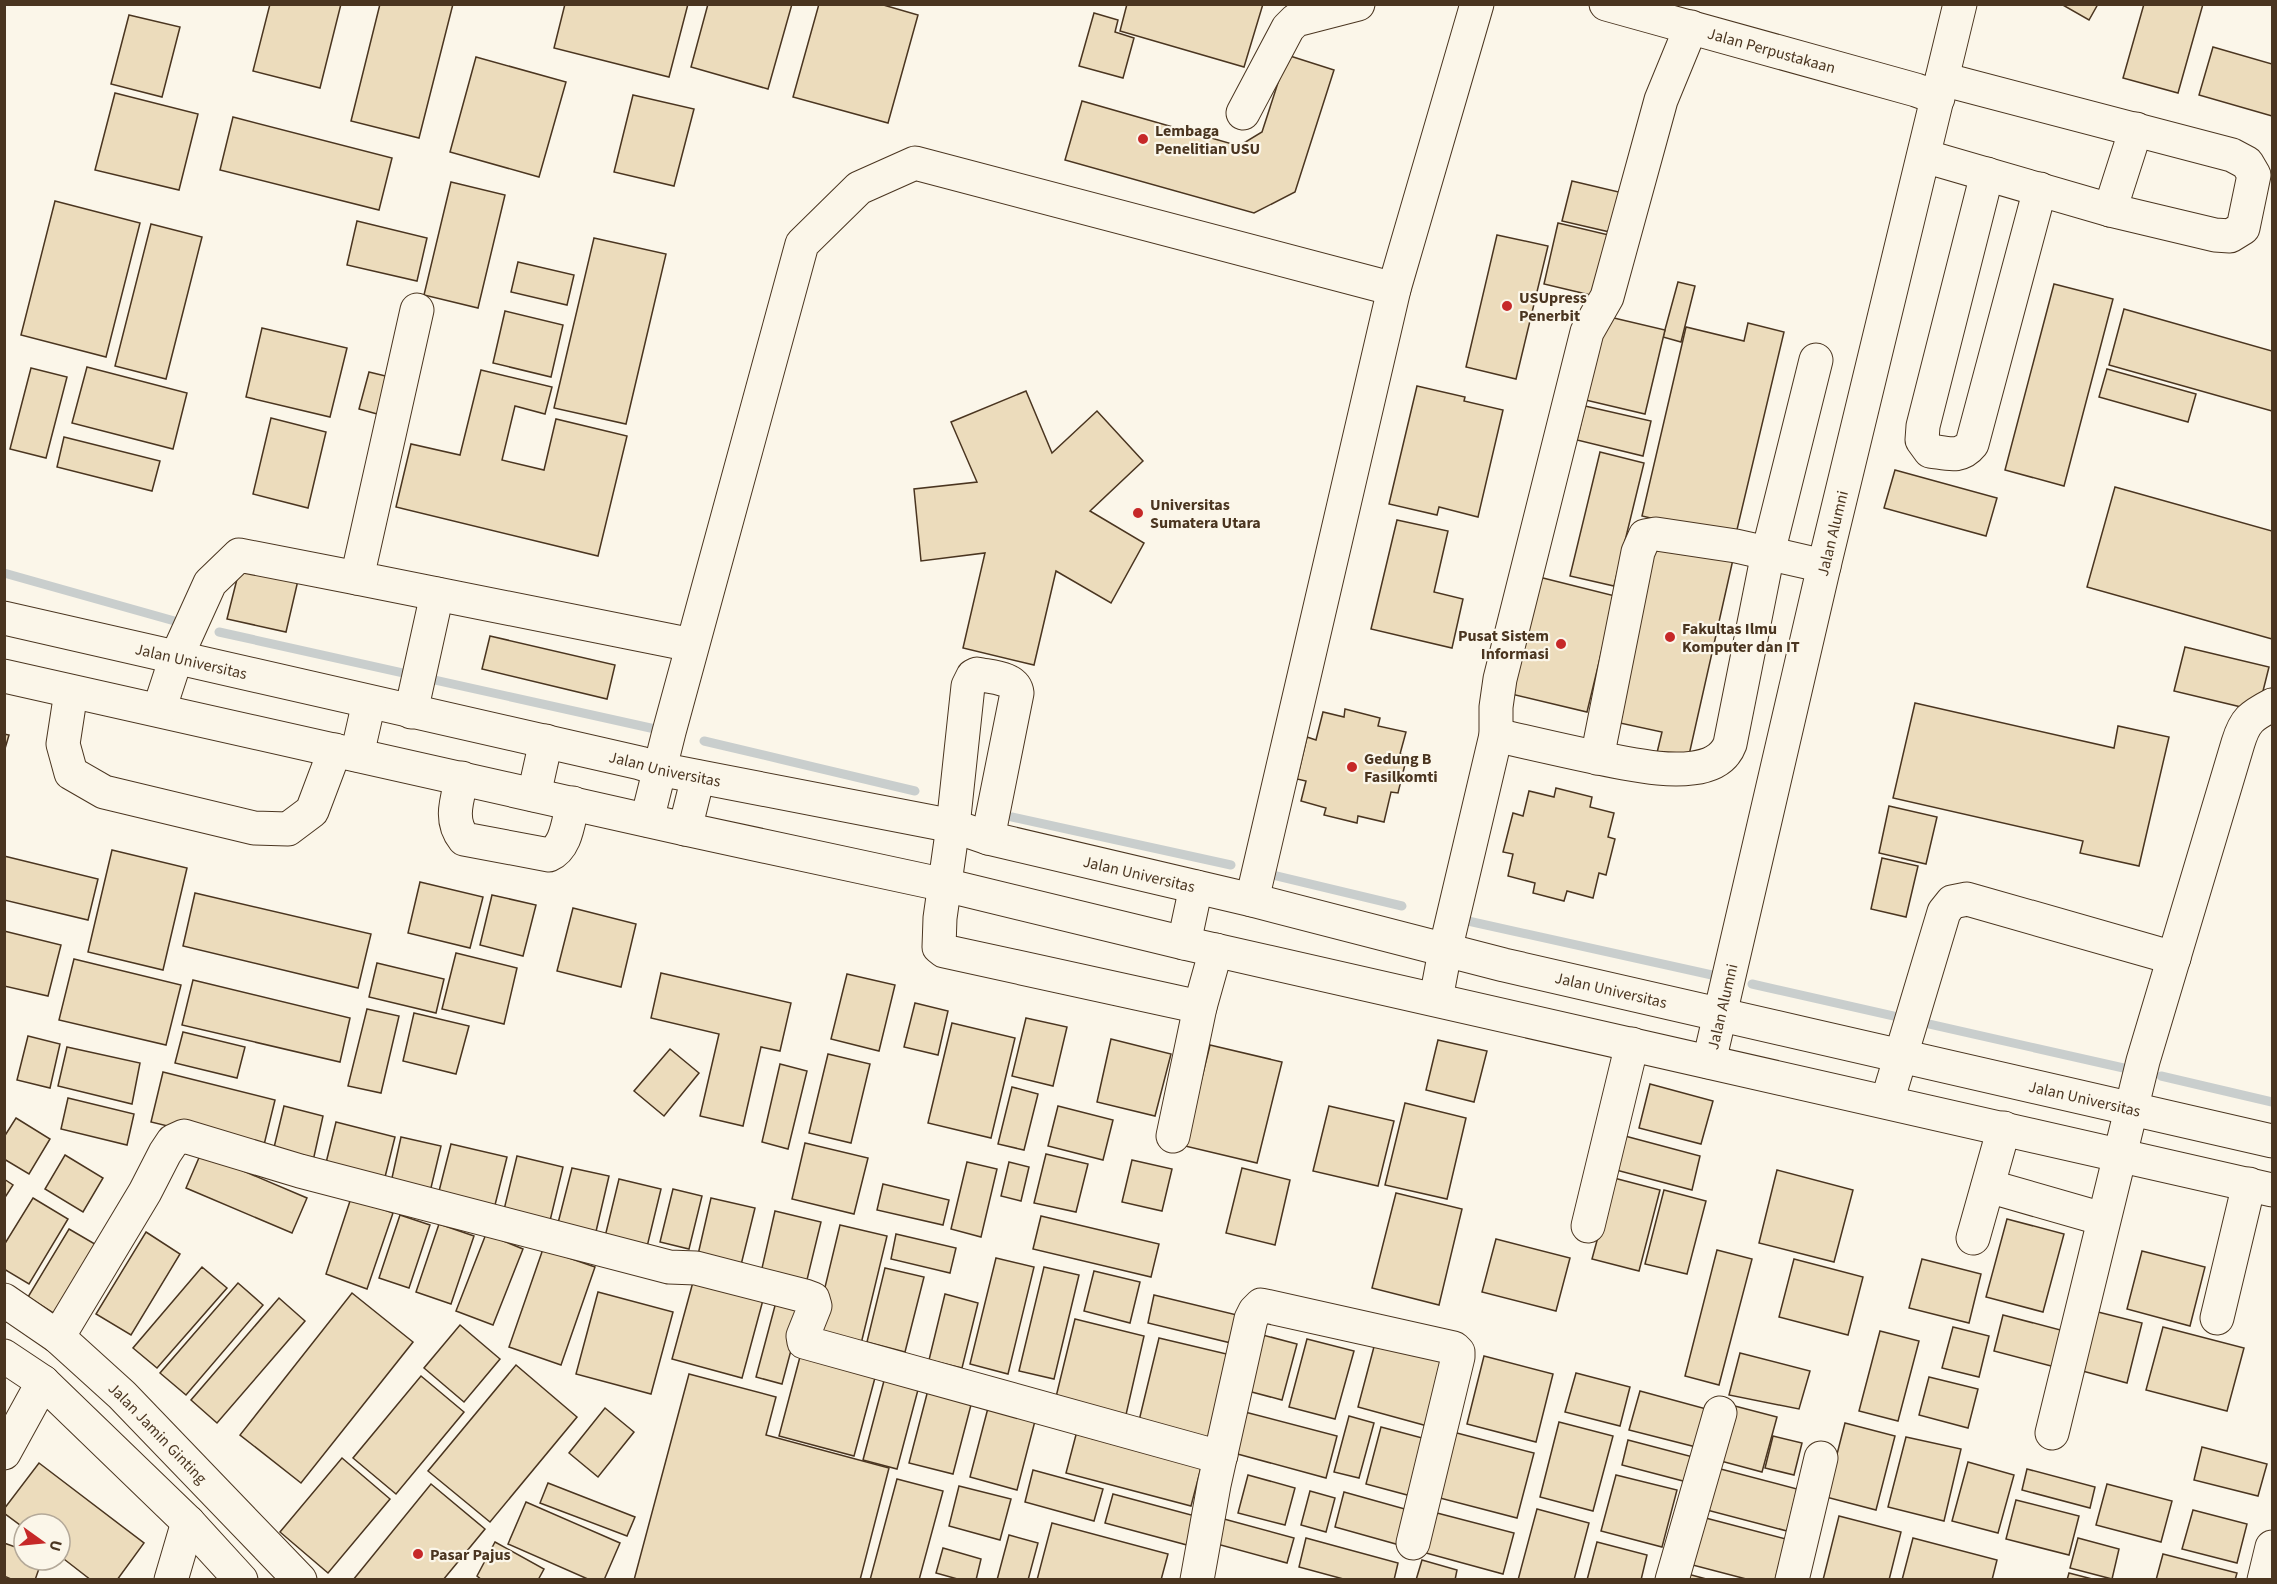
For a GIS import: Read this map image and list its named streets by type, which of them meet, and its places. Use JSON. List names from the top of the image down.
{
  "streets": {
    "street": [
      "Jalan Perpustakaan",
      "Jalan Alumni",
      "Jalan Universitas",
      "Jalan Jamin Ginting"
    ]
  },
  "crossings": [
    ["Jalan Perpustakaan", "Jalan Alumni"],
    ["Jalan Alumni", "Jalan Universitas"]
  ],
  "places": [
    "Lembaga Penelitian USU",
    "USUpress Penerbit",
    "Universitas Sumatera Utara",
    "Fakultas Ilmu Komputer dan IT",
    "Pusat Sistem Informasi",
    "Gedung B Fasilkomti",
    "Pasar Pajus"
  ],
  "north": "right"
}
